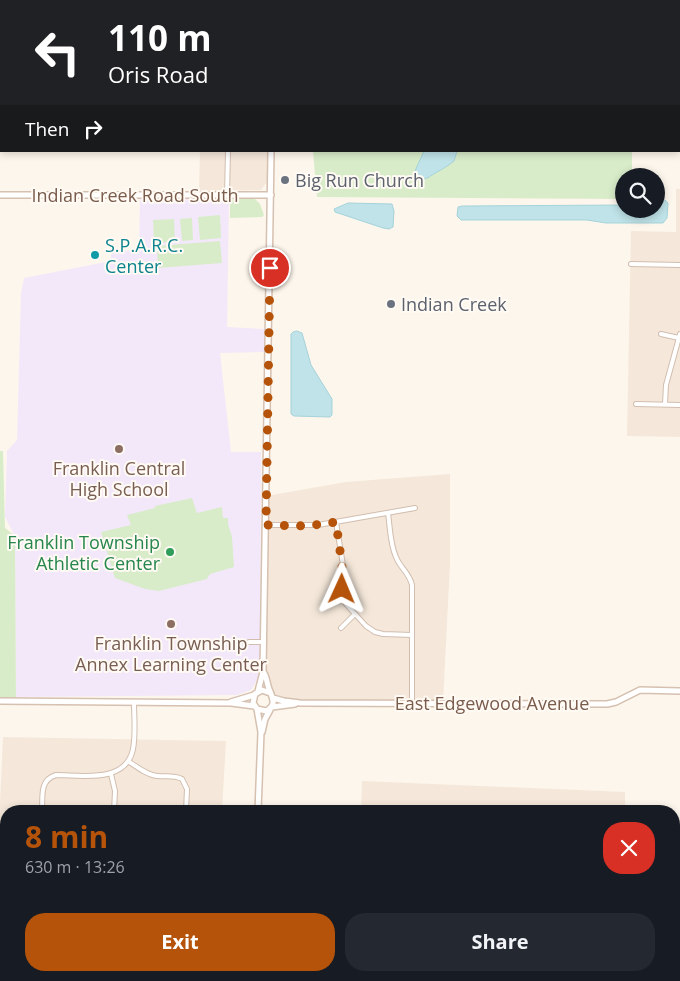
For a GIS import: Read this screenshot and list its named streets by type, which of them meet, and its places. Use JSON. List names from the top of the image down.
{
  "streets": {
    "main road": ["Indian Creek Road South", "East Edgewood Avenue"]
  },
  "places": [
    "Big Run Church",
    "S.P.A.R.C. Center",
    "Indian Creek",
    "Franklin Central High School",
    "Franklin Township Athletic Center",
    "Franklin Township Annex Learning Center"
  ],
  "page": {
    "turn": ["110 m", "Oris Road"],
    "then": "Then",
    "heading": ["8 min", "630 m · 13:26"],
    "buttons": ["Exit", "Share"]
  }
}
